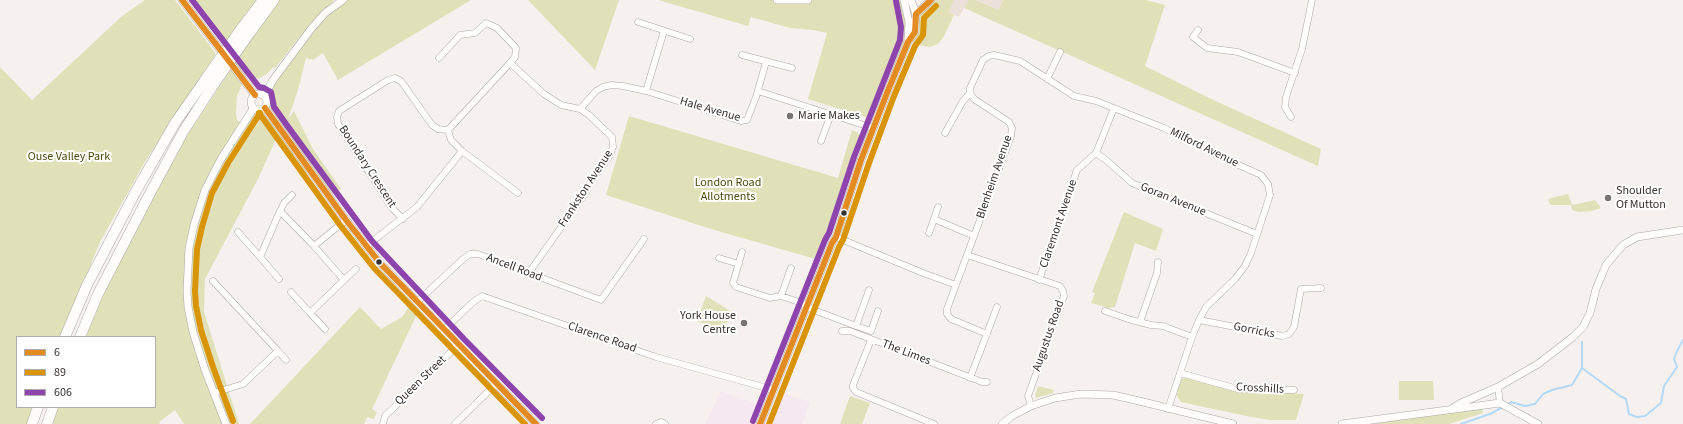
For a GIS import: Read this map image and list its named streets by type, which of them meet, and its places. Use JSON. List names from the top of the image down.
{
  "streets": {
    "street": [
      "Hale Avenue",
      "Milford Avenue",
      "Boundary Crescent",
      "Blenheim Avenue",
      "Frankston Avenue",
      "Goran Avenue",
      "Claremont Avenue",
      "Ancell Road",
      "Gorricks",
      "Augustus Road",
      "Clarence Road",
      "The Limes",
      "Queen Street",
      "Crosshills"
    ]
  },
  "crossings": [
    ["Hale Avenue", "Frankston Avenue"],
    ["Milford Avenue", "Blenheim Avenue"],
    ["Milford Avenue", "Goran Avenue"],
    ["Milford Avenue", "Gorricks"],
    ["Milford Avenue", "Crosshills"],
    ["Frankston Avenue", "Ancell Road"],
    ["Goran Avenue", "Claremont Avenue"],
    ["Claremont Avenue", "Augustus Road"]
  ],
  "parks": ["Ouse Valley Park", "London Road Allotments"],
  "places": ["Marie Makes", "Shoulder Of Mutton", "York House Centre"],
  "lines": ["transit line 6", "transit line 606", "transit line 89"],
  "legend": ["6", "89", "606"]
}
